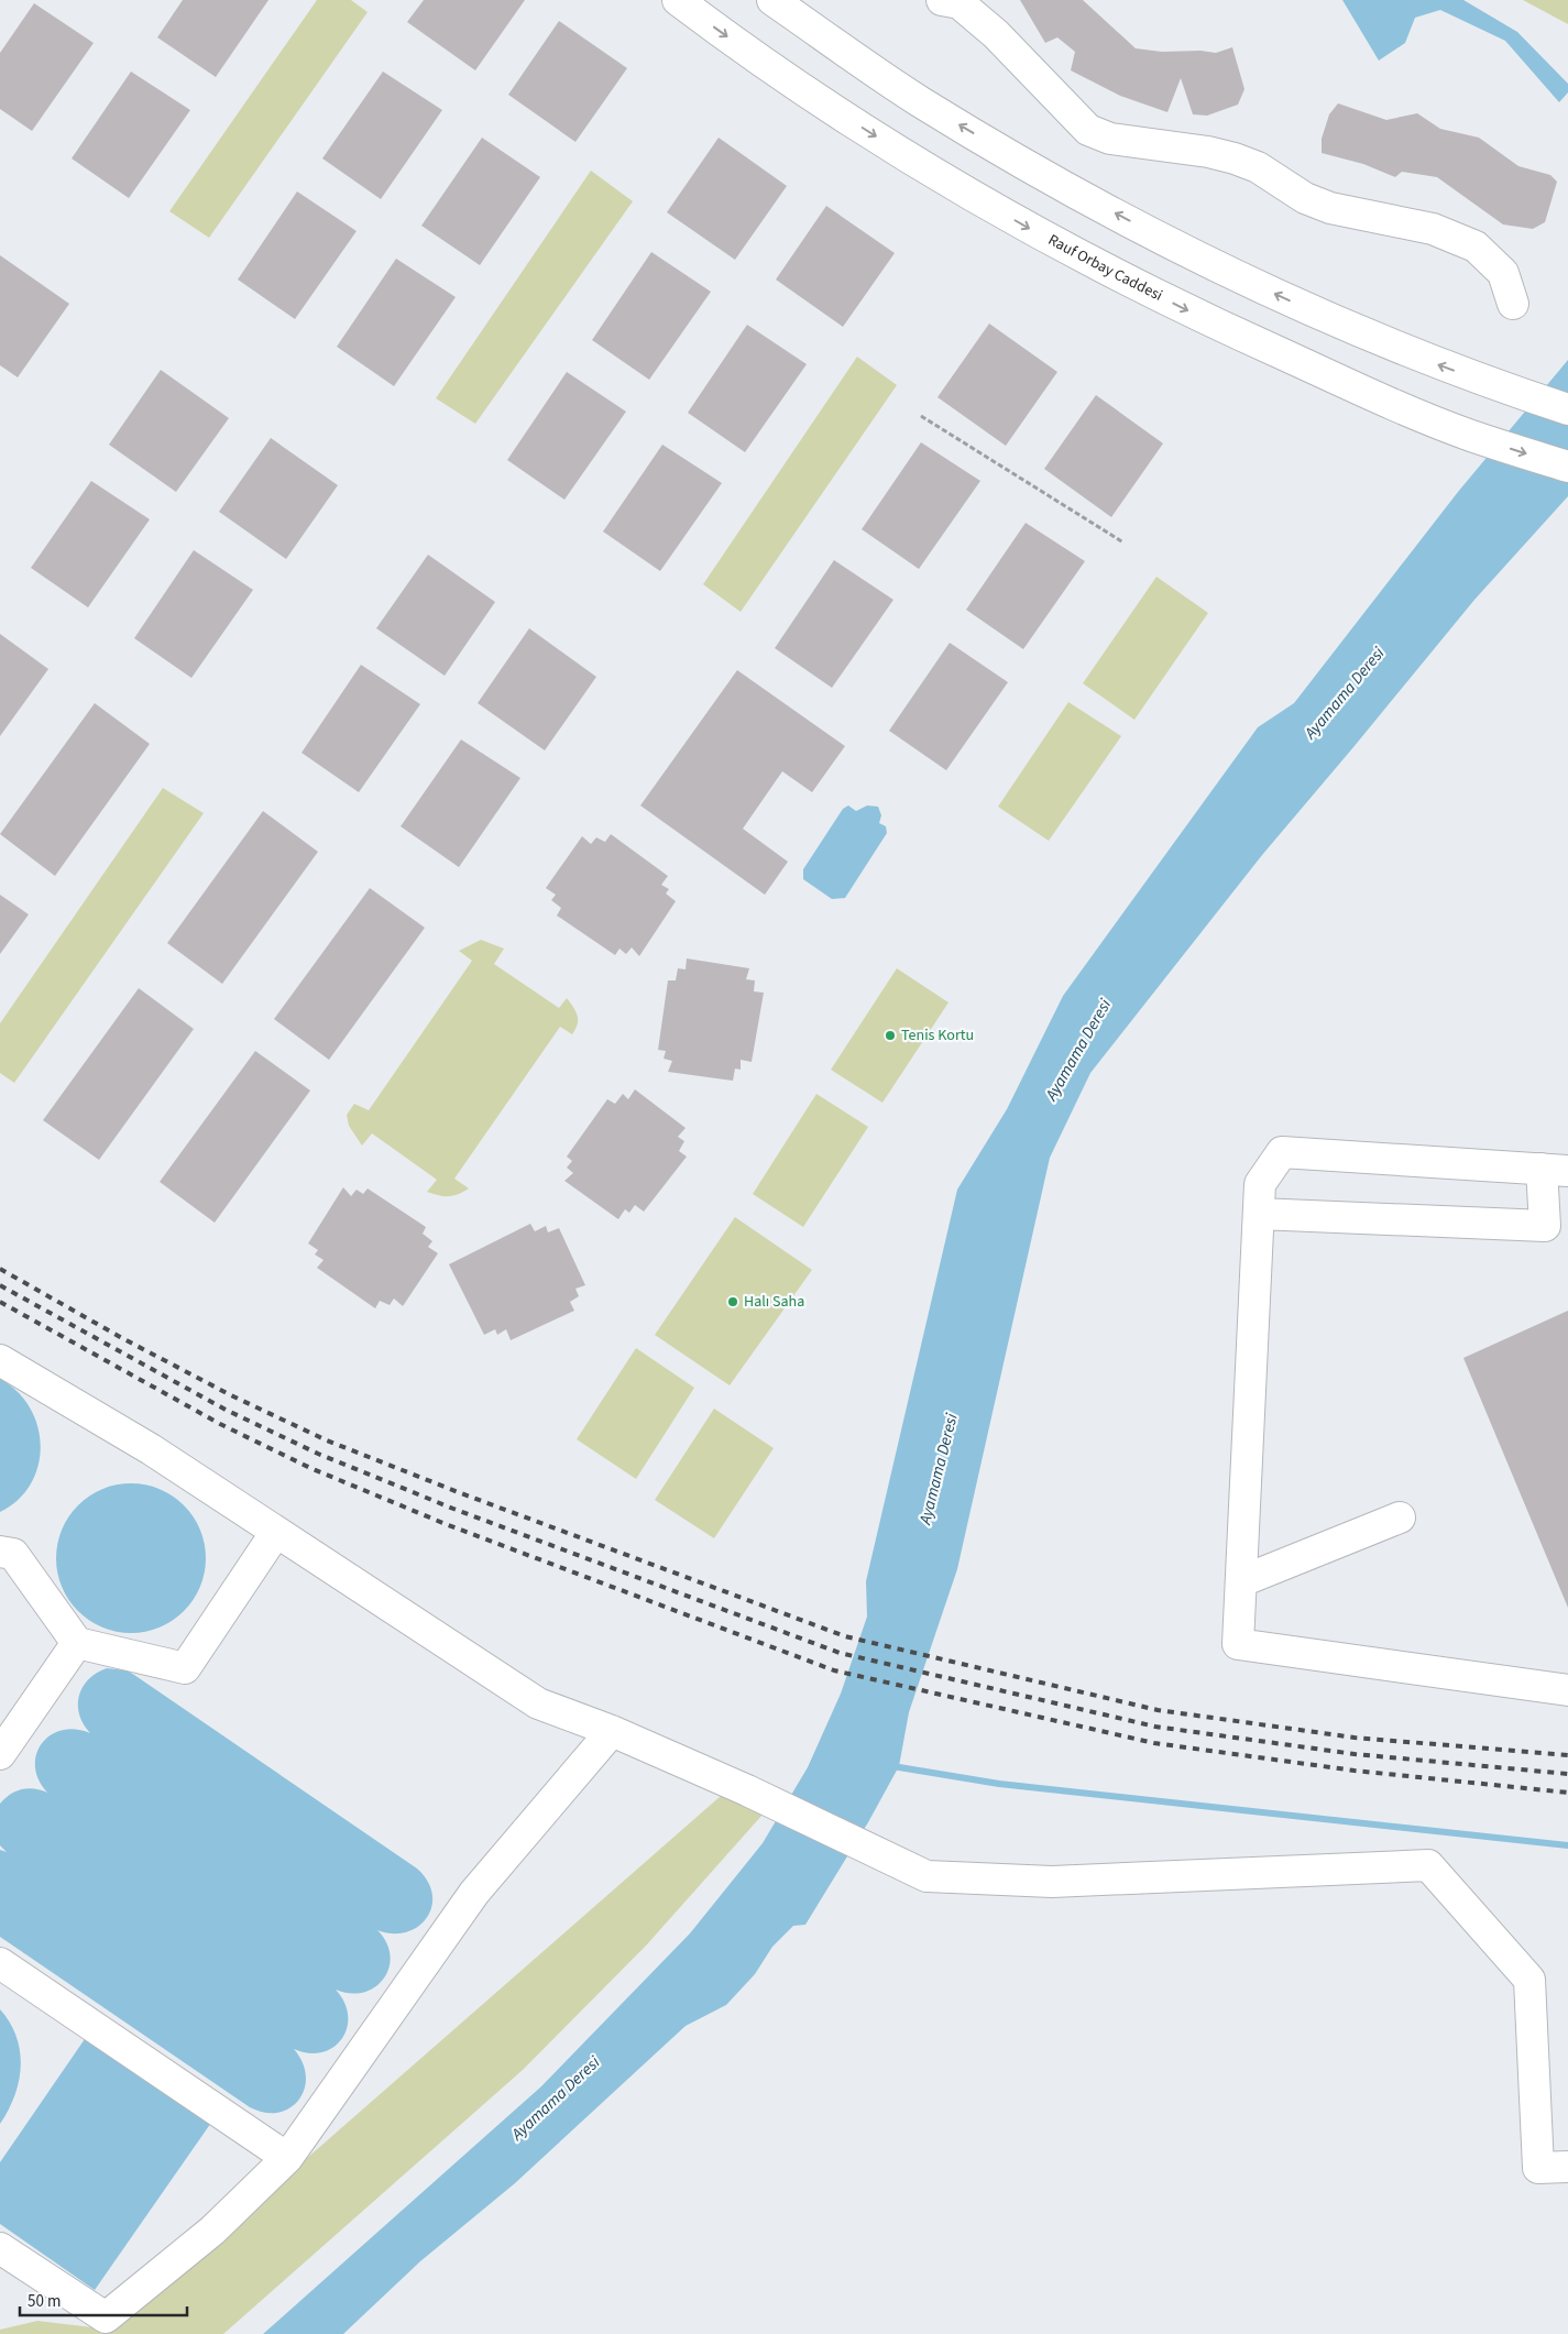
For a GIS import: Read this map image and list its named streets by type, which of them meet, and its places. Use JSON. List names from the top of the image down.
{
  "streets": {
    "main road": ["Rauf Orbay Caddesi"]
  },
  "water": ["Ayamama Deresi"],
  "places": ["Tenis Kortu", "Halı Saha"],
  "scale_bar": "50 m"
}
